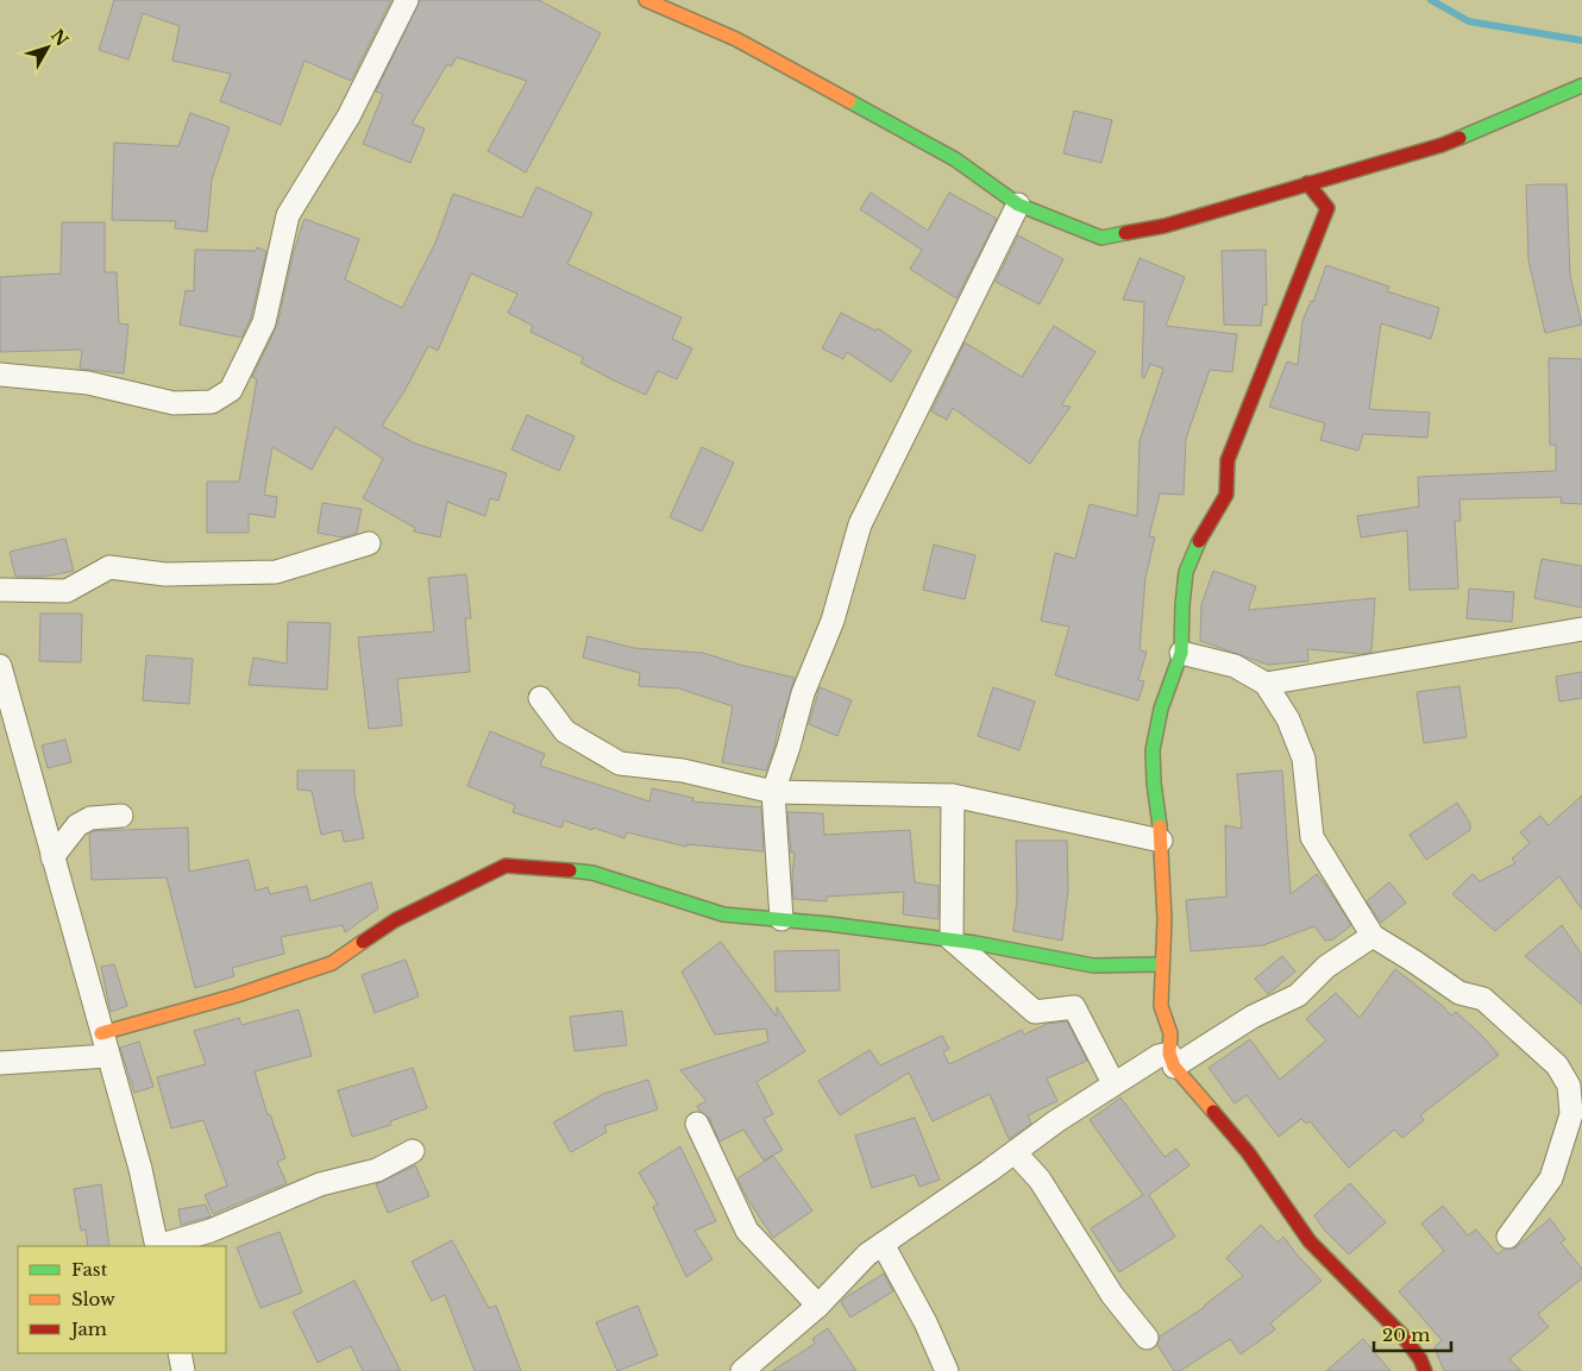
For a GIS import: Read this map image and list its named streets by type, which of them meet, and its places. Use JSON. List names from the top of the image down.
{
  "legend": ["Fast", "Slow", "Jam"],
  "scale_bar": "20 m",
  "north": "top right"
}
